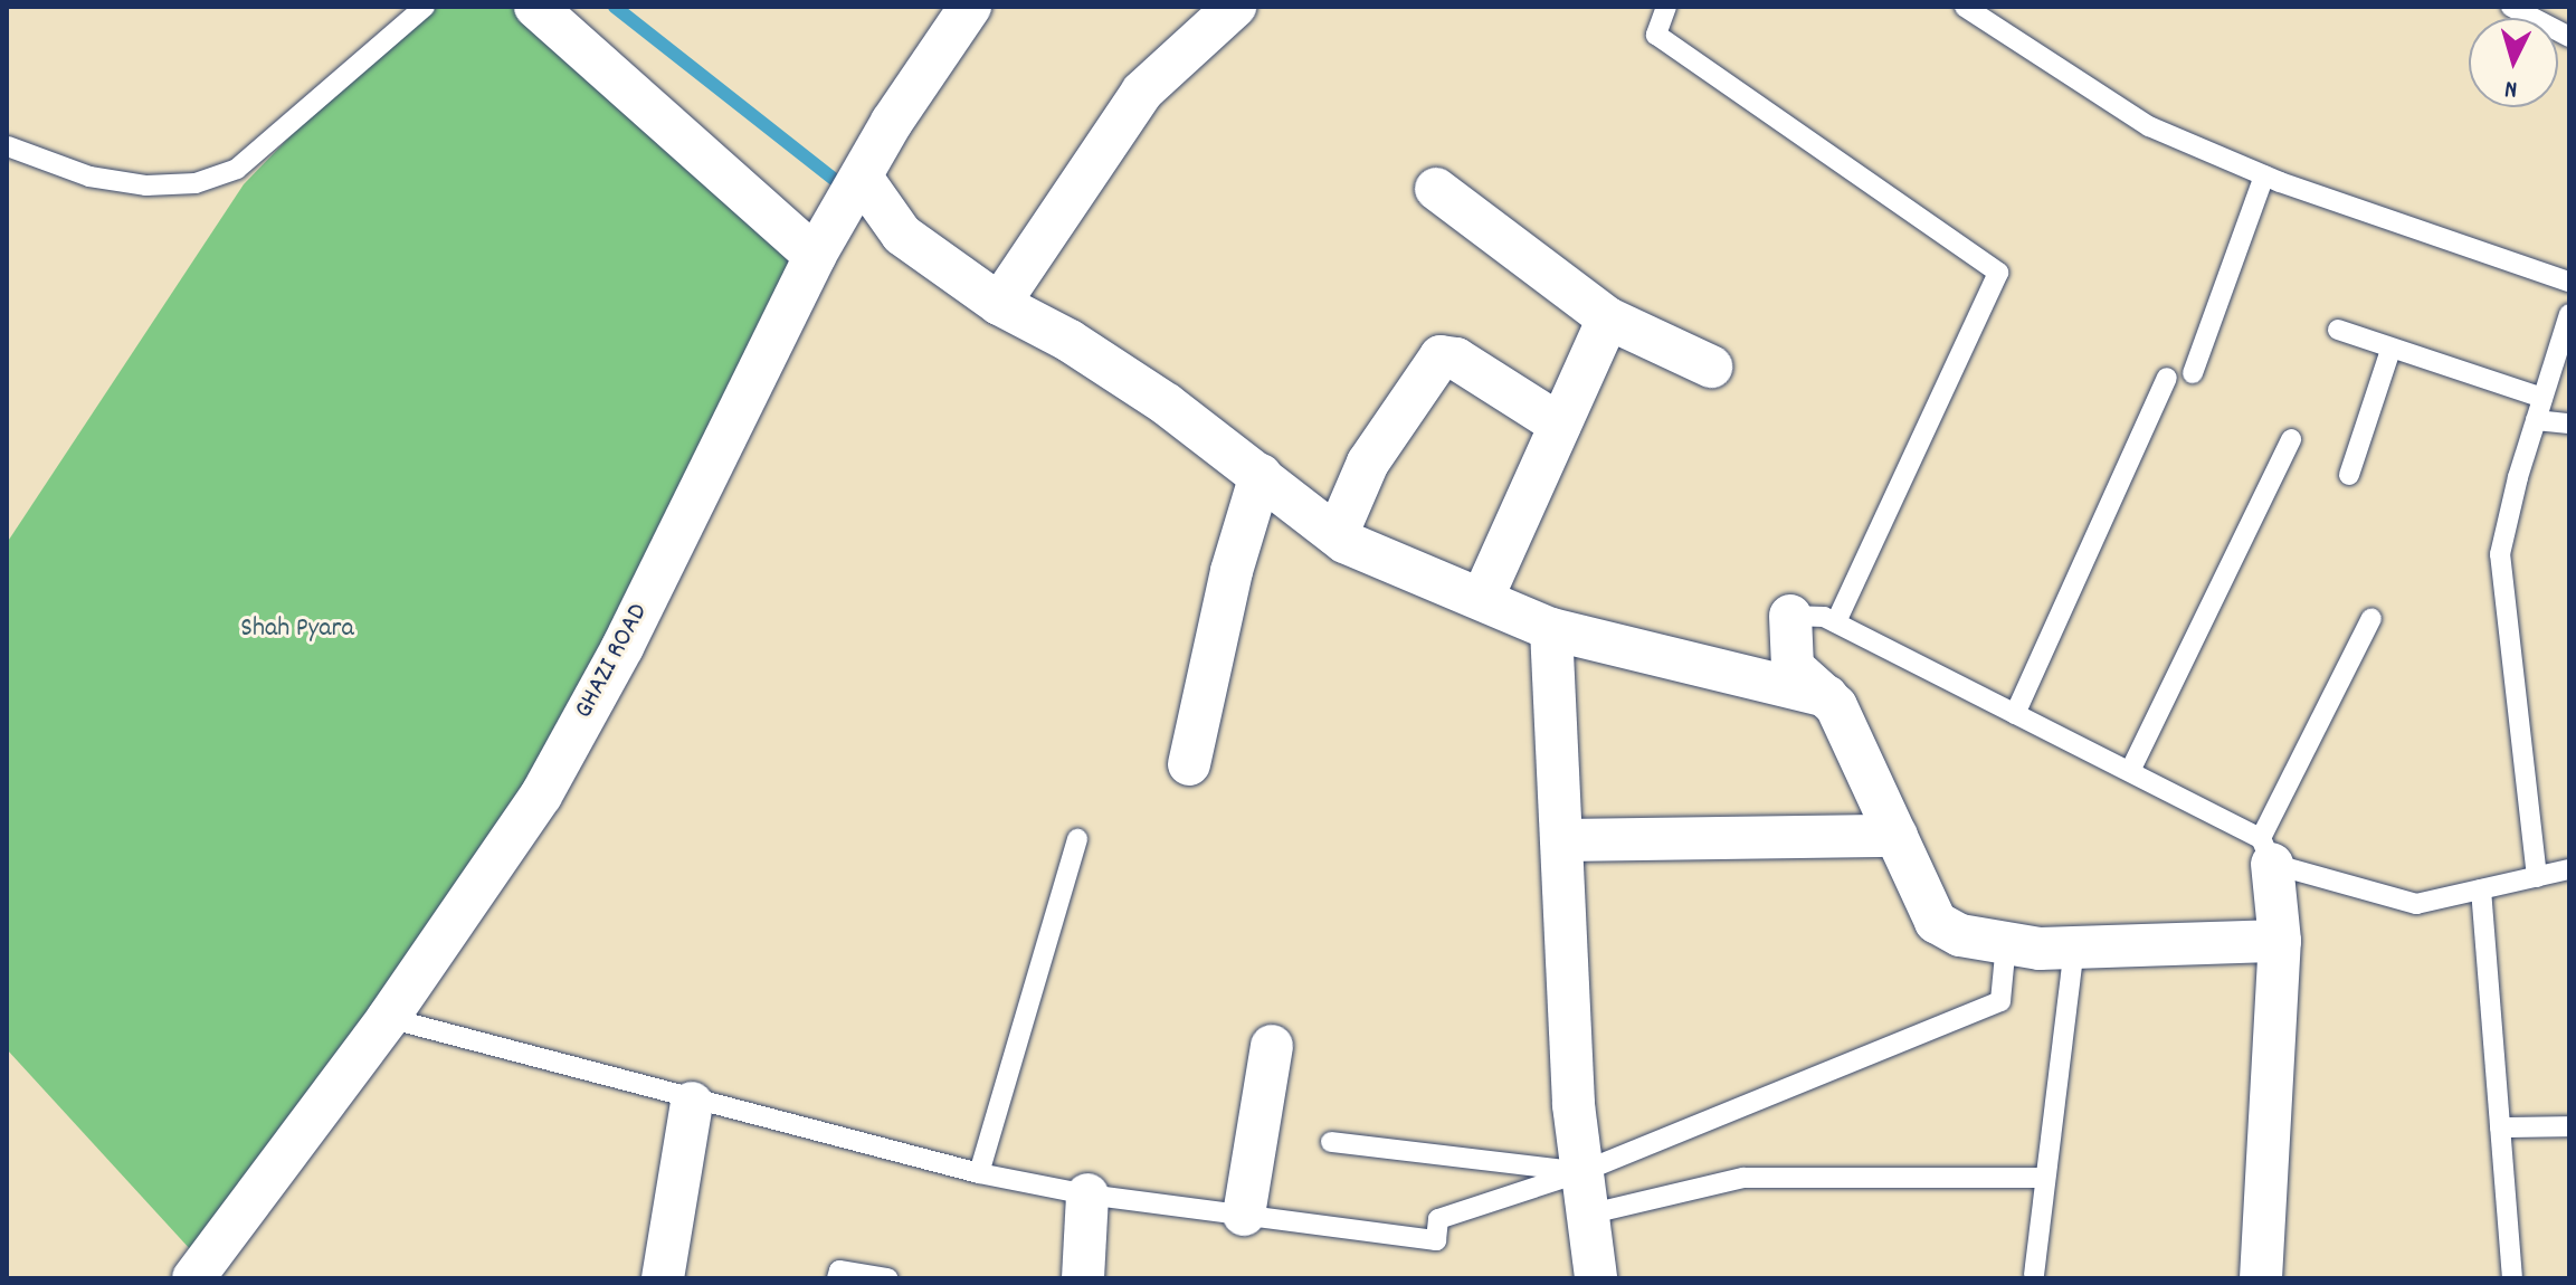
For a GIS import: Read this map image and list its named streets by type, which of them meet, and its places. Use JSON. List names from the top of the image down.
{
  "streets": {
    "street": ["GHAZI ROAD"]
  },
  "parks": ["Shah Pyara"],
  "north": "bottom"
}
